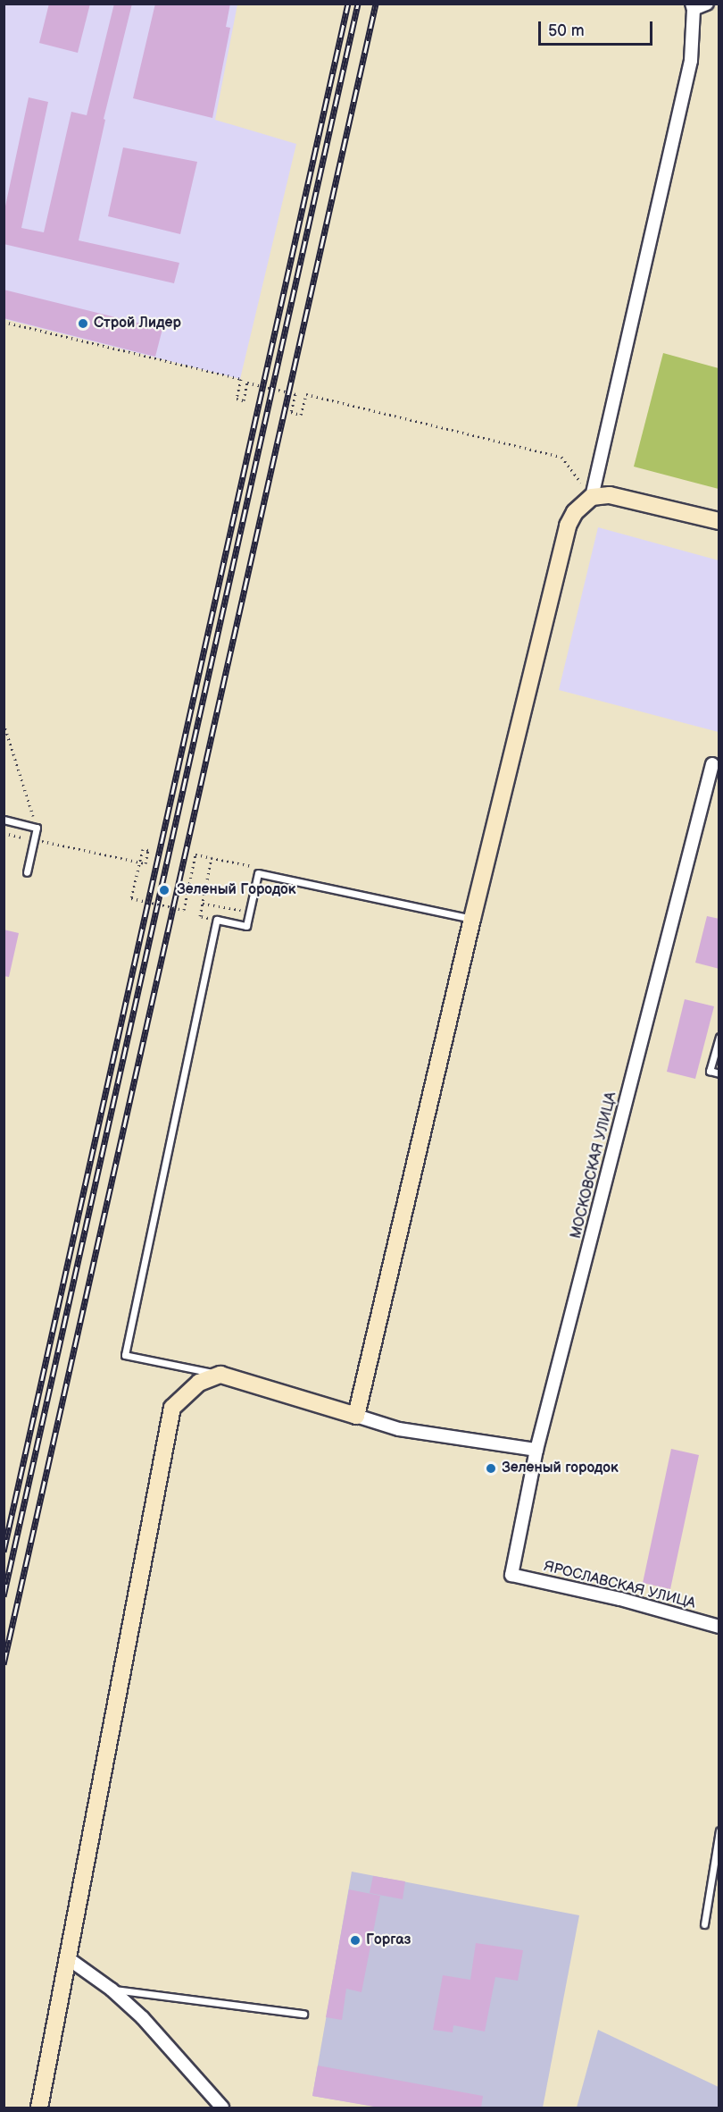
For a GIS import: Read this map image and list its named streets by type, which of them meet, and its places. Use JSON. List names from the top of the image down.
{
  "streets": {
    "street": ["МОСКОВСКАЯ УЛИЦА", "ЯРОСЛАВСКАЯ УЛИЦА"]
  },
  "crossings": [
    ["МОСКОВСКАЯ УЛИЦА", "ЯРОСЛАВСКАЯ УЛИЦА"]
  ],
  "places": [
    "Строй Лидер",
    "Зеленый Городок",
    "Зеленый городок",
    "Горгаз"
  ],
  "scale_bar": "50 m"
}
